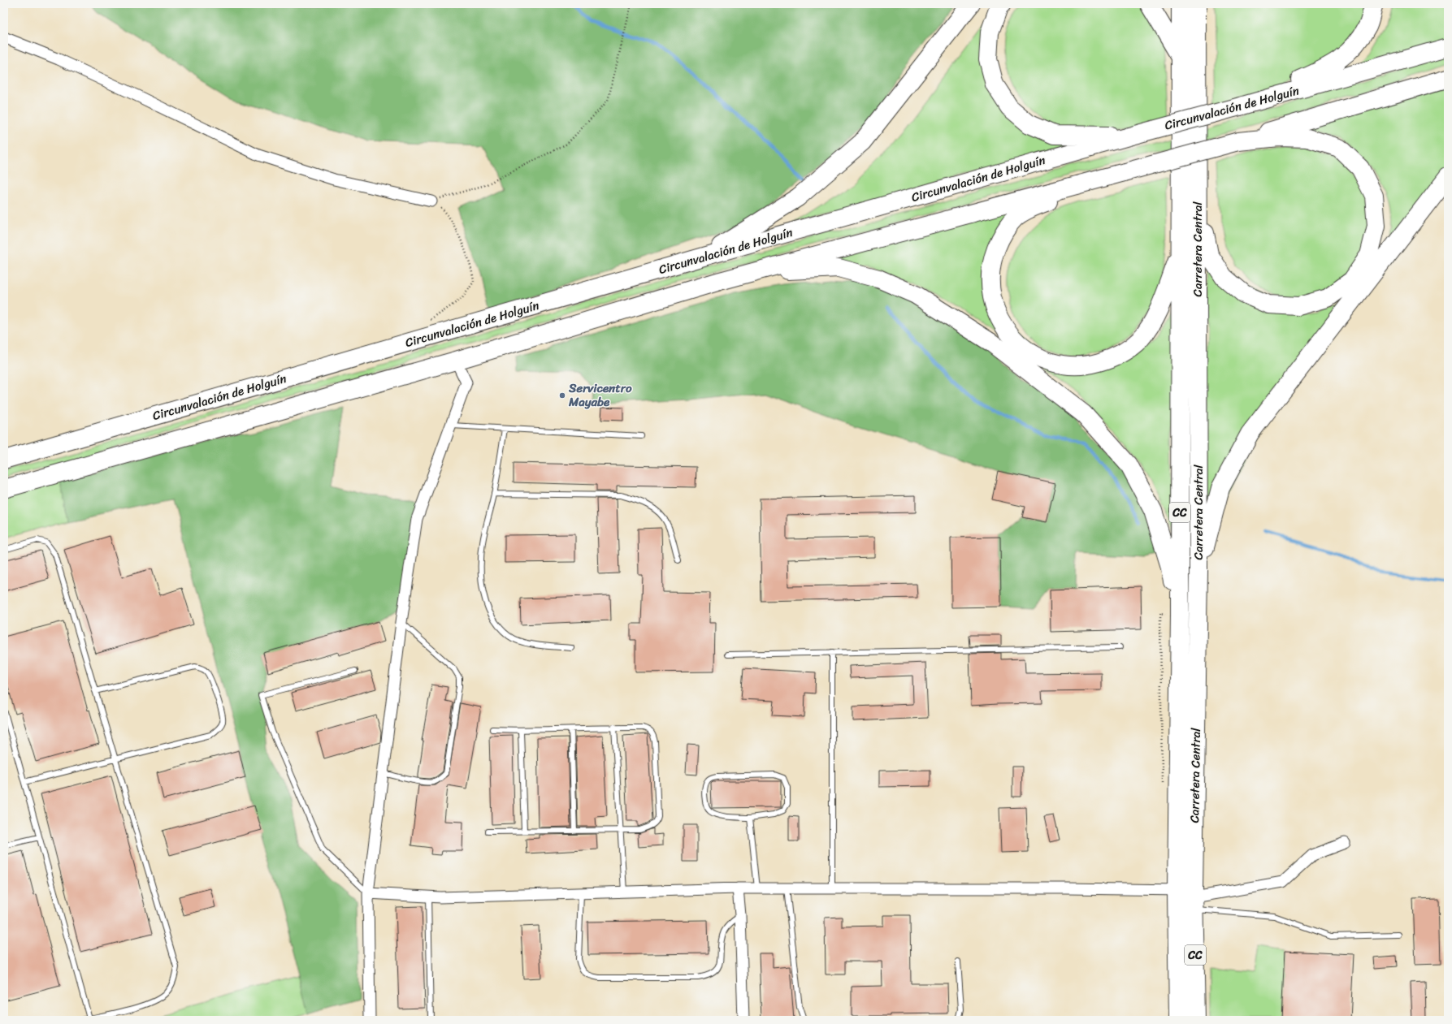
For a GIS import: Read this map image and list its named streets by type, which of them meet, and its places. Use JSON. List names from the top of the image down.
{
  "streets": {
    "highway": ["Circunvalación de Holguín", "Carretera Central", "CC"]
  },
  "places": ["Servicentro Mayabe"]
}
